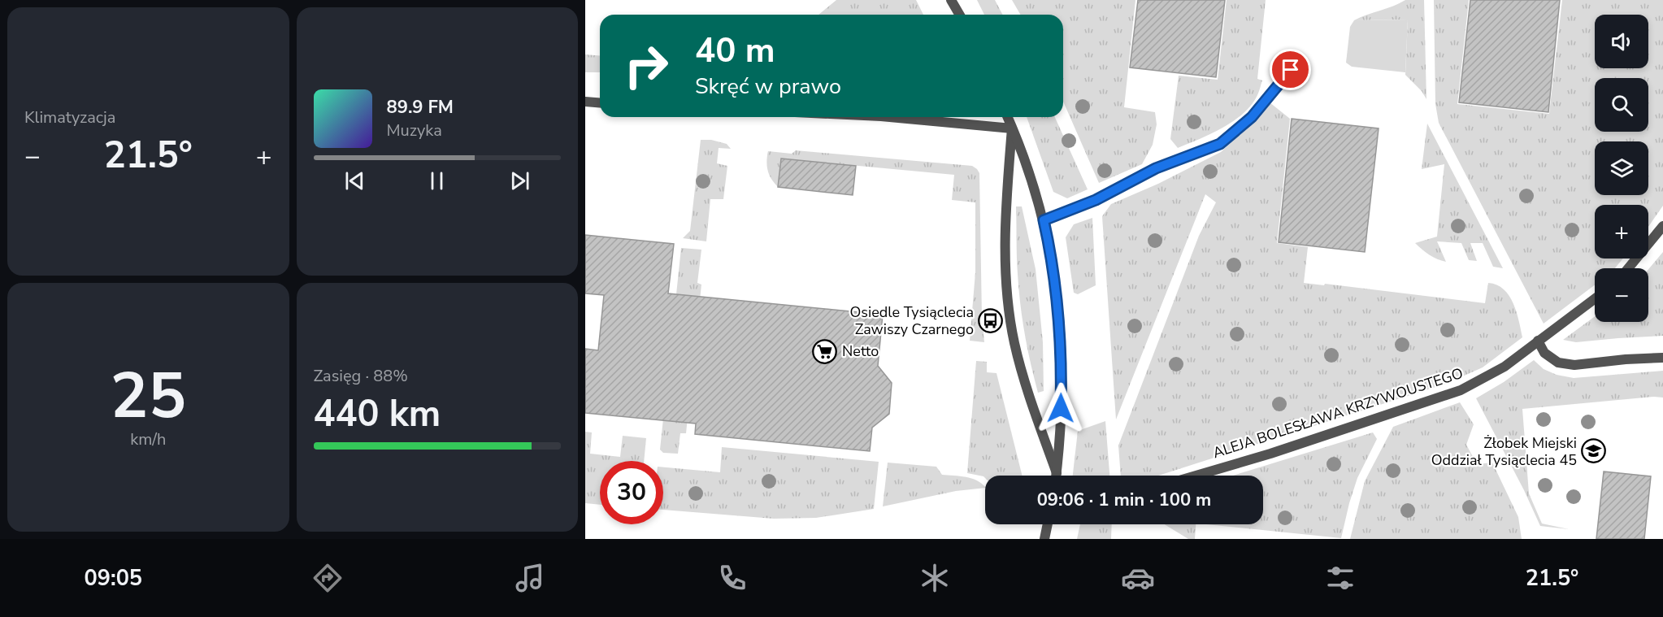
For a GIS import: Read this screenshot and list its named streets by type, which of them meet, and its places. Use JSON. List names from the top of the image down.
{
  "streets": {
    "street": ["ALEJA BOLESŁAWA KRZYWOUSTEGO"]
  },
  "places": {
    "bus stop": ["Osiedle Tysiąclecia Zawiszy Czarnego"],
    "supermarket": ["Netto"],
    "school or university": ["Żłobek Miejski Oddział Tysiąclecia 45"]
  },
  "page": {
    "tile": [
      "Klimatyzacja",
      ["25", "km/h"],
      ["Zasięg · 88%", "440 km"]
    ],
    "map_buttons": ["+", "−"],
    "turn": ["40 m", "Skręć w prawo"],
    "song": ["89.9 FM", "Muzyka"],
    "heat": ["−", "21.5°", "+"],
    "limit": "30",
    "trip": "09:06 · 1 min · 100 m",
    "tabs": ["09:05", "21.5°"]
  }
}
